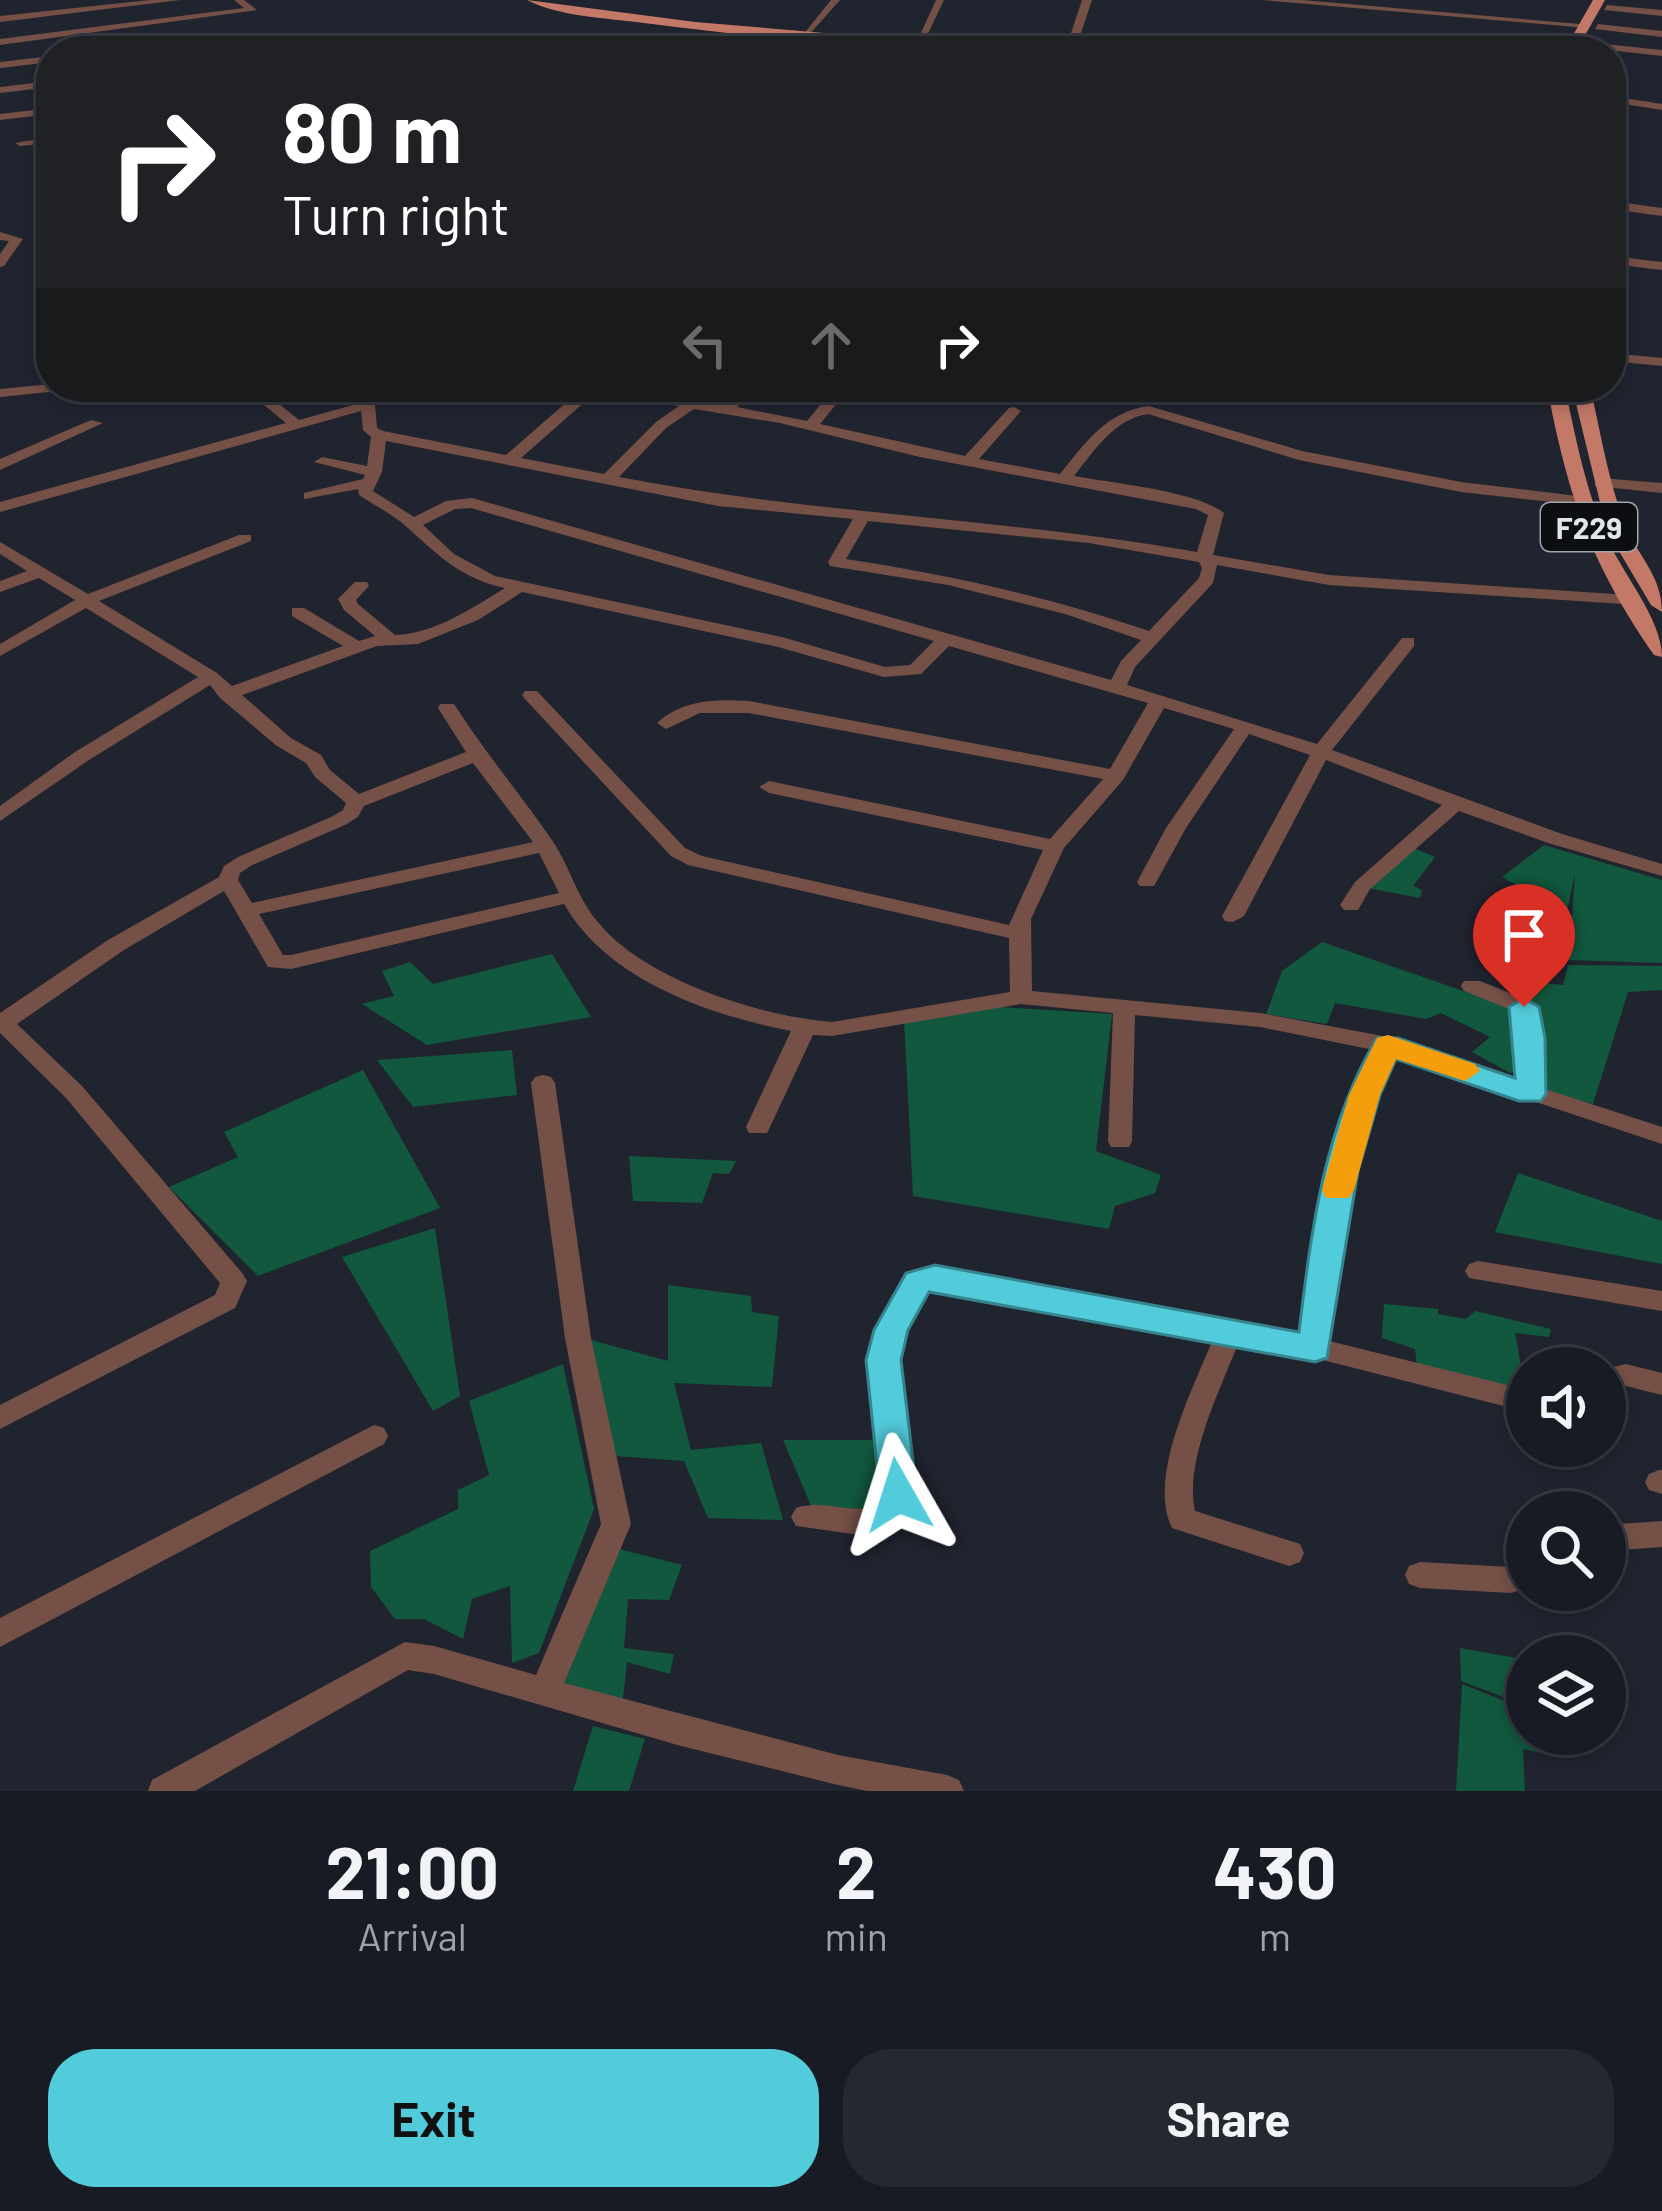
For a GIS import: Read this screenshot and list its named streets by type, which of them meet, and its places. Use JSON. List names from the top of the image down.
{
  "streets": {
    "main road": ["F229"]
  },
  "page": {
    "turn": ["80 m", "Turn right"],
    "eta": [
      "21:00",
      "Arrival",
      "2",
      "min",
      "430",
      "m"
    ],
    "buttons": ["Exit", "Share"]
  }
}
